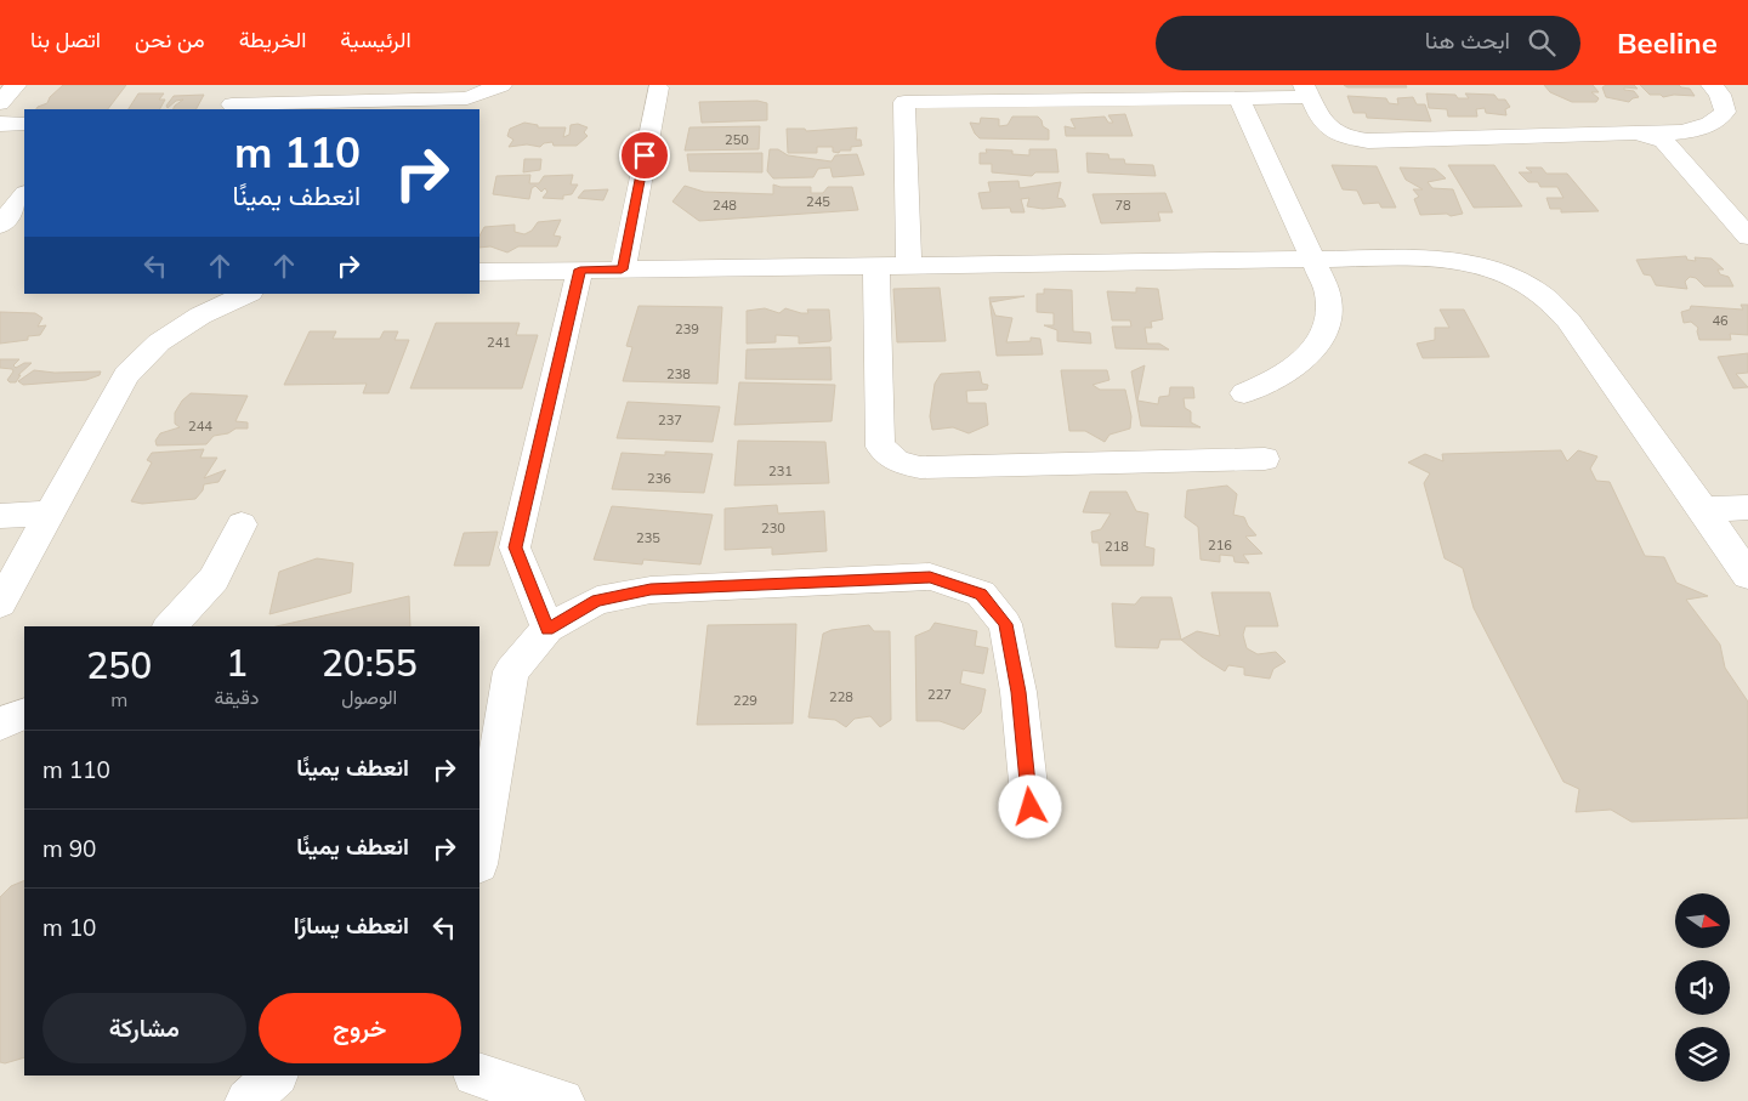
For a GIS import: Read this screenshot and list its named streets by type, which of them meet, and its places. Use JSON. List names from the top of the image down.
{
  "house_numbers": [
    "250",
    "245",
    "248",
    "78",
    "46",
    "239",
    "241",
    "238",
    "237",
    "244",
    "231",
    "236",
    "230",
    "235",
    "216",
    "218",
    "227",
    "228",
    "229"
  ],
  "north": "right",
  "page": {
    "header": "Beeline",
    "search": "ابحث هنا",
    "nav": [
      "الرئيسية",
      "الخريطة",
      "من نحن",
      "اتصل بنا"
    ],
    "turn": ["110 m", "انعطف يمينًا"],
    "eta": [
      "20:55",
      "الوصول",
      "1",
      "دقيقة",
      "250",
      "m"
    ],
    "list": [
      {
        "name": "انعطف يمينًا",
        "value": "110 m"
      },
      {
        "name": "انعطف يمينًا",
        "value": "90 m"
      },
      {
        "name": "انعطف يسارًا",
        "value": "10 m"
      }
    ],
    "buttons": ["خروج", "مشاركة"]
  }
}
